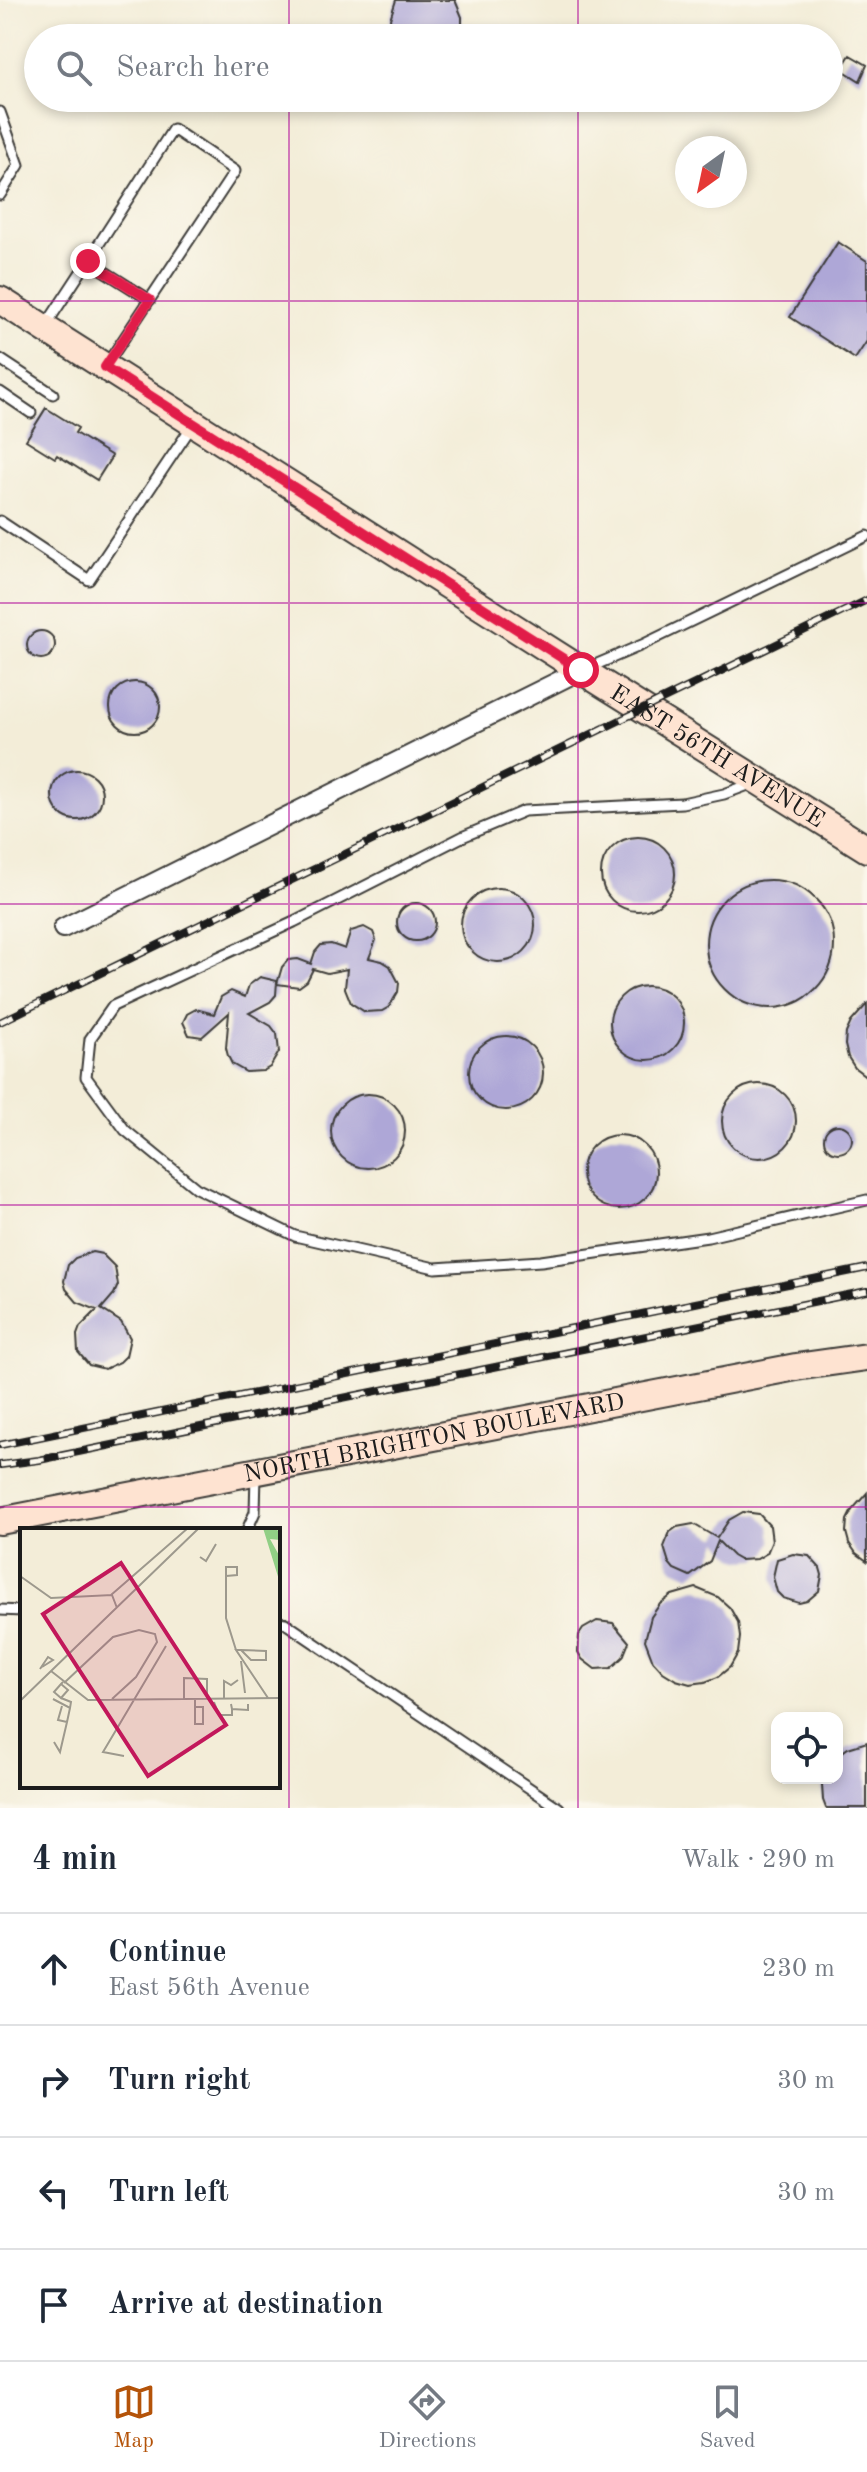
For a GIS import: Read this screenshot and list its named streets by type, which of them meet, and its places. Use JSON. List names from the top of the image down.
{
  "streets": {
    "main road": ["EAST 56TH AVENUE", "NORTH BRIGHTON BOULEVARD"]
  },
  "north": "bottom left",
  "page": {
    "search": "Search here",
    "heading": ["4 min", "Walk · 290 m"],
    "list": [
      ["Continue", "East 56th Avenue", "230 m"],
      ["Turn right", "30 m"],
      ["Turn left", "30 m"],
      "Arrive at destination"
    ],
    "nav": ["Map", "Directions", "Saved"]
  }
}
